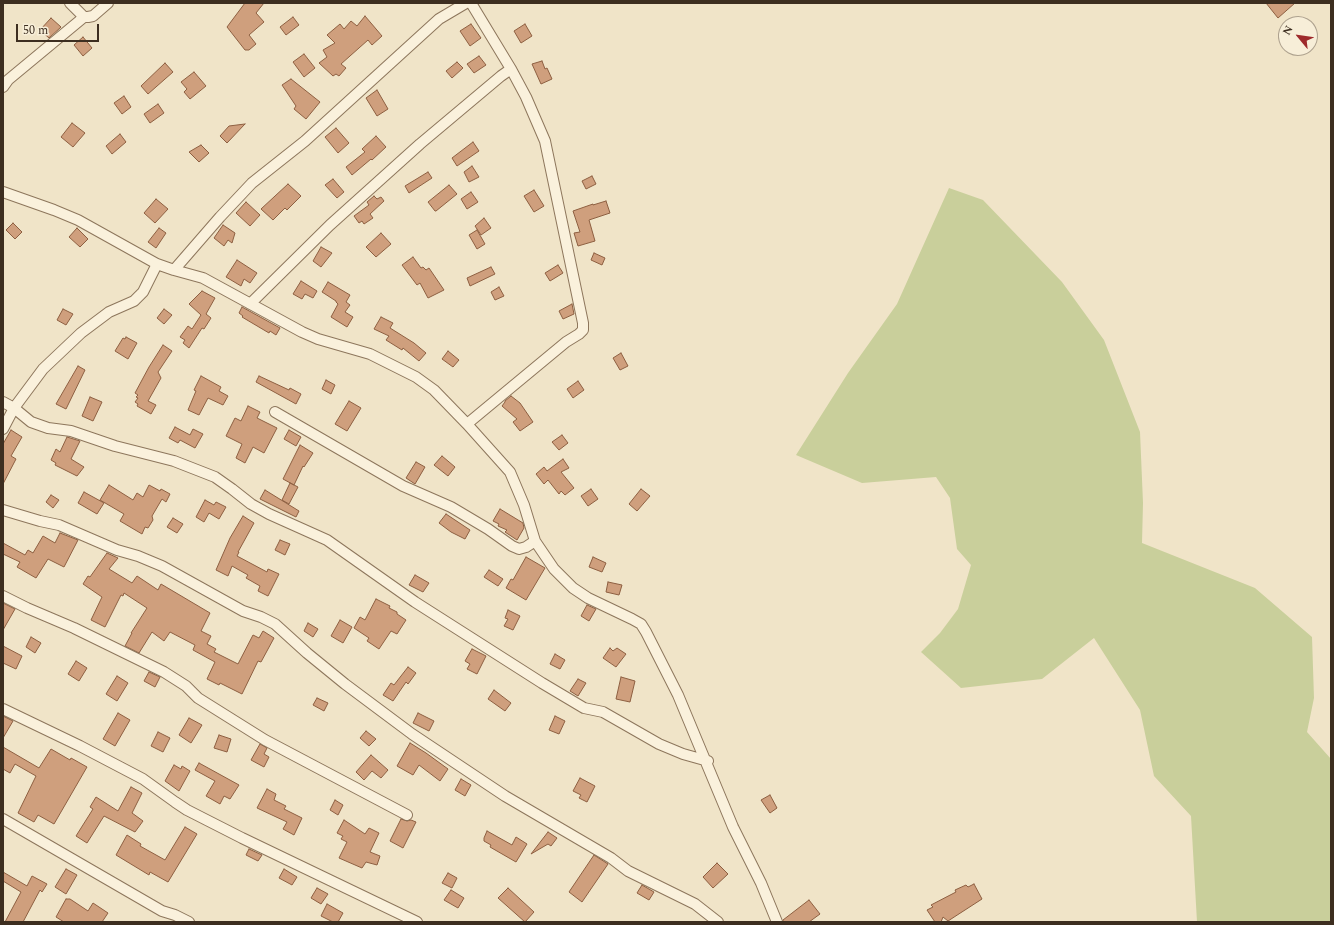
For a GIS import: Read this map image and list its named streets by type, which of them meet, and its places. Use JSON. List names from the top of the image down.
{
  "scale_bar": "50 m",
  "north": "top left"
}
